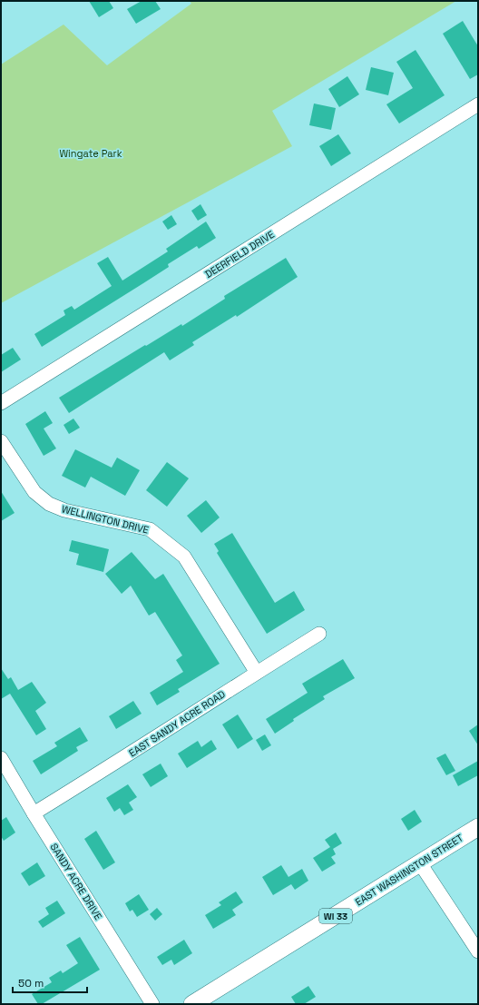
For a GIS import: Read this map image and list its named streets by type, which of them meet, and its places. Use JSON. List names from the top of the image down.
{
  "streets": {
    "main road": ["EAST WASHINGTON STREET", "WI 33"],
    "street": [
      "DEERFIELD DRIVE",
      "WELLINGTON DRIVE",
      "EAST SANDY ACRE ROAD",
      "SANDY ACRE DRIVE"
    ]
  },
  "crossings": [
    ["WELLINGTON DRIVE", "EAST SANDY ACRE ROAD"],
    ["EAST SANDY ACRE ROAD", "SANDY ACRE DRIVE"]
  ],
  "parks": ["Wingate Park"],
  "scale_bar": "50 m"
}
